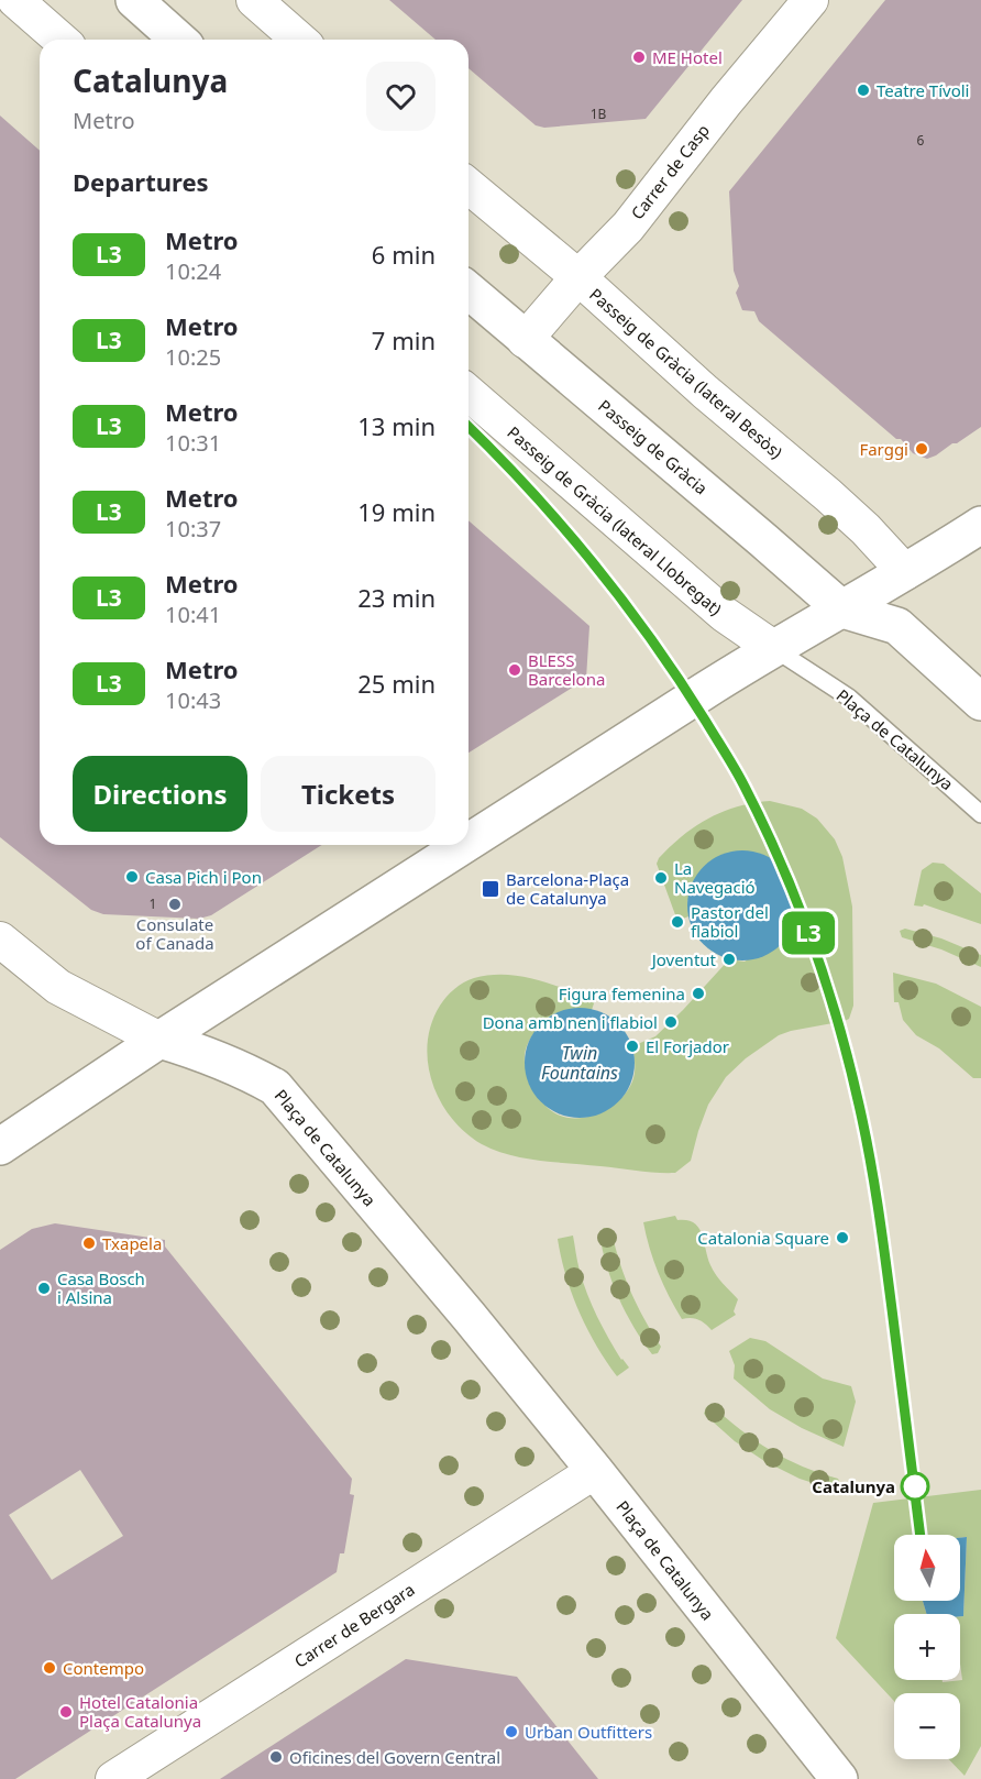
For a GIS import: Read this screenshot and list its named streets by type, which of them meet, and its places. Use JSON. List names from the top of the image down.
{
  "streets": {
    "main road": ["Passeig de Gràcia", "Plaça de Catalunya"],
    "street": [
      "Carrer de Casp",
      "Passeig de Gràcia (lateral Besòs)",
      "Passeig de Gràcia (lateral Llobregat)",
      "Carrer de Bergara"
    ]
  },
  "crossings": [
    ["Carrer de Casp", "Passeig de Gràcia (lateral Besòs)"],
    ["Carrer de Casp", "Passeig de Gràcia"],
    ["Passeig de Gràcia (lateral Llobregat)", "Plaça de Catalunya"],
    ["Plaça de Catalunya", "Carrer de Bergara"]
  ],
  "water": ["Twin Fountains"],
  "places": {
    "other": [
      "ME Hotel",
      "Teatre Tívoli",
      "Farggi",
      "BLESS Barcelona",
      "Casa Pich i Pon",
      "La Navegació",
      "Consulate of Canada",
      "Pastor del flabiol",
      "Joventut",
      "Figura femenina",
      "Dona amb nen i flabiol",
      "El Forjador",
      "Catalonia Square",
      "Txapela",
      "Casa Bosch i Alsina",
      "Catalunya",
      "Contempo",
      "Hotel Catalonia Plaça Catalunya",
      "Urban Outfitters",
      "Oficines del Govern Central"
    ],
    "transit": ["Barcelona-Plaça de Catalunya"]
  },
  "lines": ["metro line L3"],
  "house_numbers": ["1B", "6", "1"],
  "north": "top",
  "page": {
    "on_map": "L3",
    "heading": [
      ["Catalunya", "Metro"],
      "Departures"
    ],
    "list": [
      {
        "mark": "L3",
        "name": "Metro",
        "note": "10:24",
        "value": "6 min"
      },
      {
        "mark": "L3",
        "name": "Metro",
        "note": "10:25",
        "value": "7 min"
      },
      {
        "mark": "L3",
        "name": "Metro",
        "note": "10:31",
        "value": "13 min"
      },
      {
        "mark": "L3",
        "name": "Metro",
        "note": "10:37",
        "value": "19 min"
      },
      {
        "mark": "L3",
        "name": "Metro",
        "note": "10:41",
        "value": "23 min"
      },
      {
        "mark": "L3",
        "name": "Metro",
        "note": "10:43",
        "value": "25 min"
      }
    ],
    "buttons": ["Directions", "Tickets"],
    "map_buttons": ["+", "−"]
  }
}
